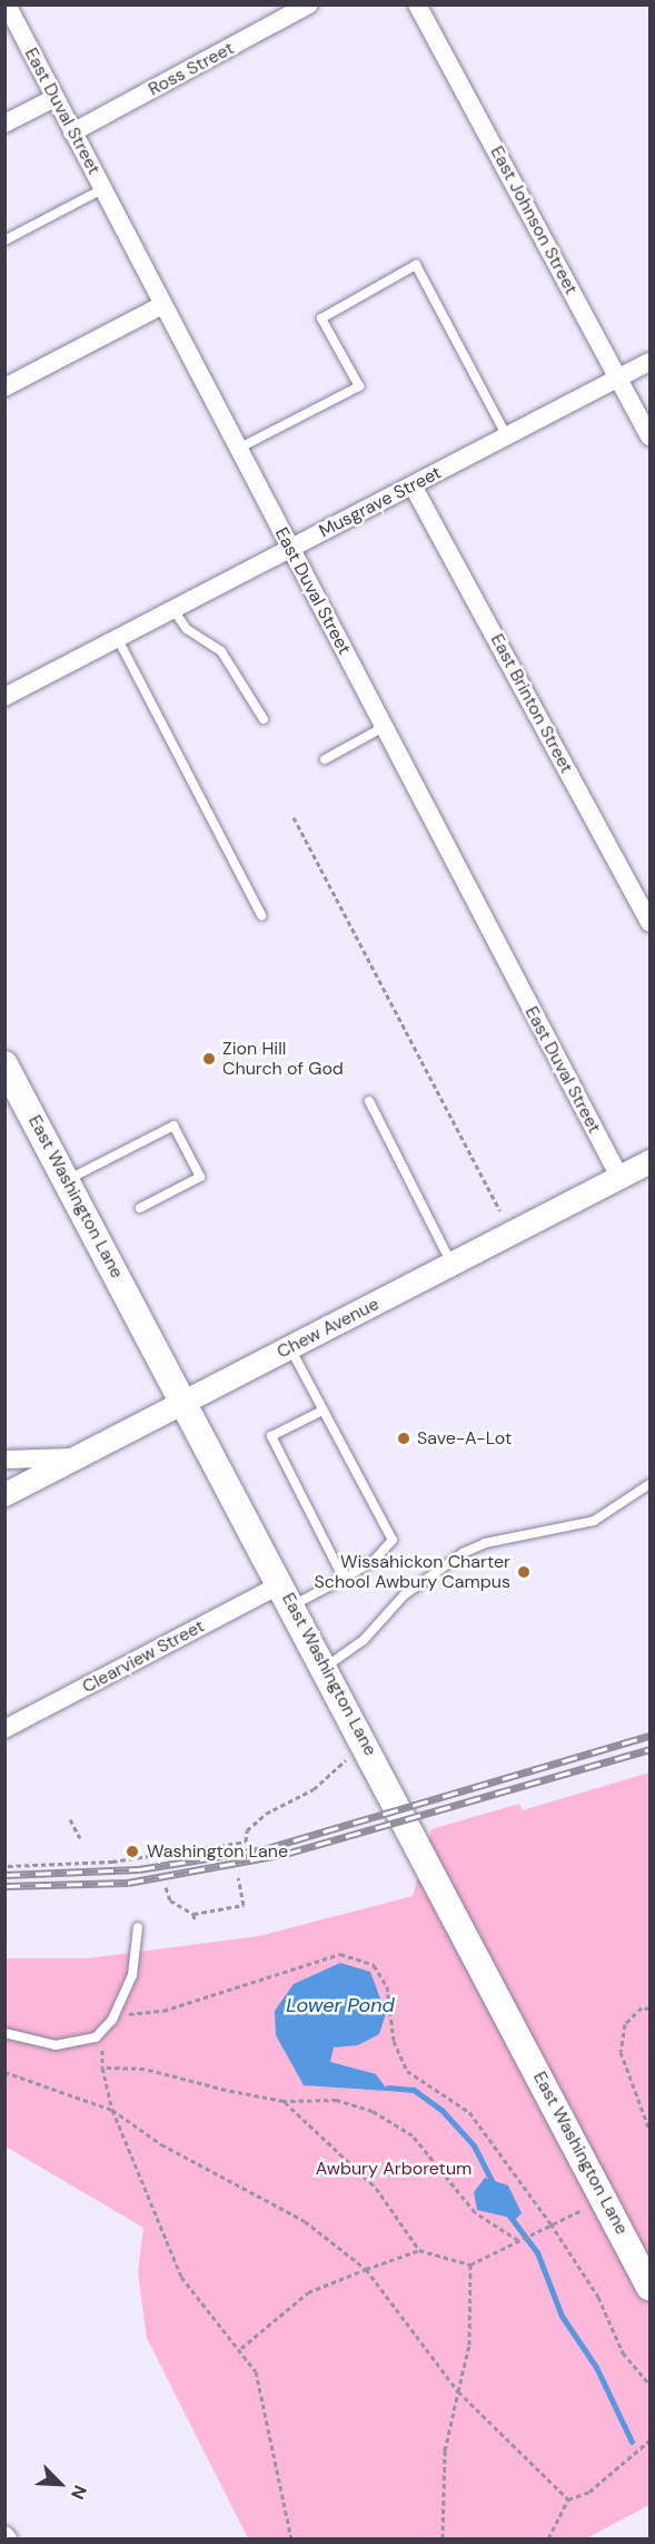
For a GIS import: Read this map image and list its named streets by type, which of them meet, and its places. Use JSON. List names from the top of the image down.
{
  "streets": {
    "main road": ["East Washington Lane"],
    "street": [
      "Ross Street",
      "East Duval Street",
      "East Johnson Street",
      "Musgrave Street",
      "East Brinton Street",
      "Chew Avenue",
      "Clearview Street"
    ]
  },
  "crossings": [
    ["Ross Street", "East Duval Street"],
    ["East Duval Street", "Musgrave Street"],
    ["East Duval Street", "Chew Avenue"],
    ["East Johnson Street", "Musgrave Street"],
    ["Musgrave Street", "East Brinton Street"],
    ["East Washington Lane", "Chew Avenue"],
    ["East Washington Lane", "Clearview Street"]
  ],
  "water": ["Lower Pond"],
  "parks": ["Awbury Arboretum"],
  "places": [
    "Zion Hill Church of God",
    "Save-A-Lot",
    "Wissahickon Charter School Awbury Campus",
    "Washington Lane"
  ],
  "north": "bottom right"
}
